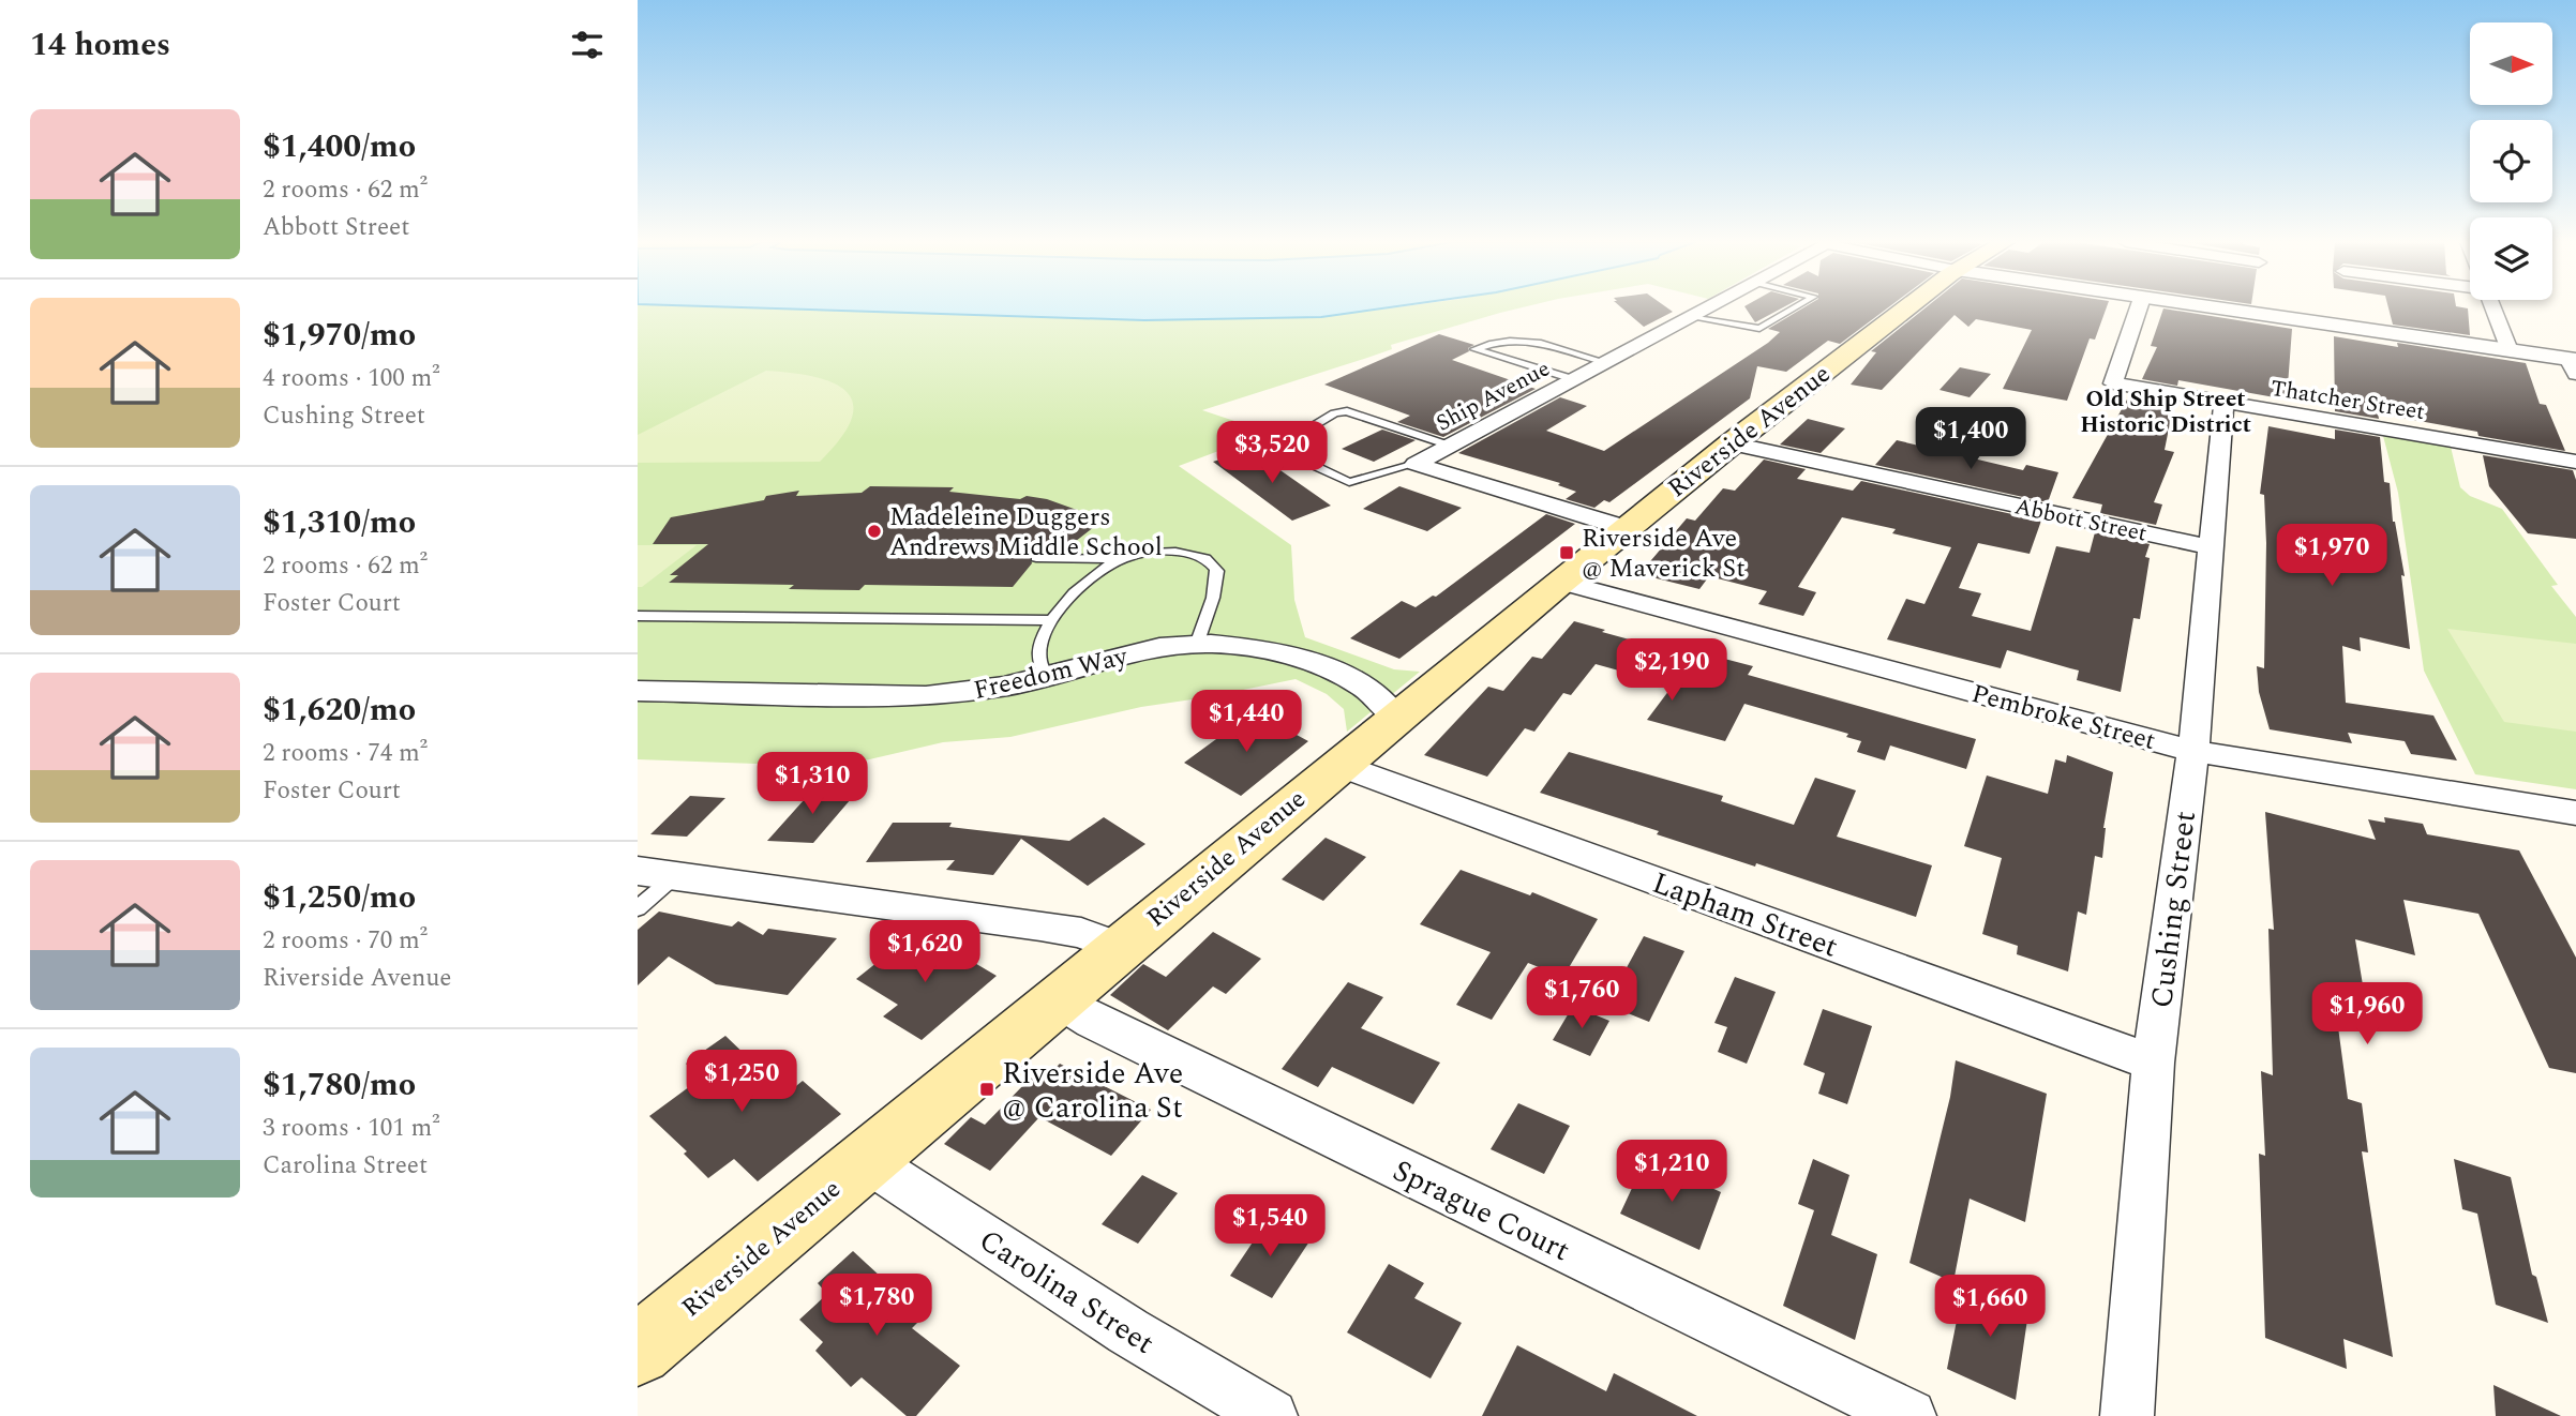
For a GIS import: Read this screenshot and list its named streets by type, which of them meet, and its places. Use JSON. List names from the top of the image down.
{
  "streets": {
    "main road": ["Riverside Avenue"],
    "street": [
      "Ship Avenue",
      "Thatcher Street",
      "Abbott Street",
      "Freedom Way",
      "Pembroke Street",
      "Cushing Street",
      "Lapham Street",
      "Sprague Court",
      "Carolina Street"
    ]
  },
  "crossings": [
    ["Thatcher Street", "Cushing Street"],
    ["Riverside Avenue", "Abbott Street"],
    ["Riverside Avenue", "Freedom Way"],
    ["Riverside Avenue", "Pembroke Street"],
    ["Riverside Avenue", "Lapham Street"],
    ["Riverside Avenue", "Sprague Court"],
    ["Riverside Avenue", "Carolina Street"],
    ["Abbott Street", "Cushing Street"],
    ["Pembroke Street", "Cushing Street"],
    ["Cushing Street", "Lapham Street"]
  ],
  "districts": ["Old Ship Street Historic District"],
  "places": {
    "other": ["Madeleine Duggers Andrews Middle School"],
    "transit": ["Riverside Ave @ Maverick St", "Riverside Ave @ Carolina St"]
  },
  "north": "right",
  "page": {
    "heading": "14 homes",
    "list": [
      {
        "name": "$1,400/mo",
        "note": "2 rooms · 62 m² · Abbott Street"
      },
      {
        "name": "$1,970/mo",
        "note": "4 rooms · 100 m² · Cushing Street"
      },
      {
        "name": "$1,310/mo",
        "note": "2 rooms · 62 m² · Foster Court"
      },
      {
        "name": "$1,620/mo",
        "note": "2 rooms · 74 m² · Foster Court"
      },
      {
        "name": "$1,250/mo",
        "note": "2 rooms · 70 m² · Riverside Avenue"
      },
      {
        "name": "$1,780/mo",
        "note": "3 rooms · 101 m² · Carolina Street"
      }
    ],
    "price": [
      "$1,400",
      "$3,520",
      "$1,970",
      "$2,190",
      "$1,440",
      "$1,310",
      "$1,620",
      "$1,760",
      "$1,960",
      "$1,250",
      "$1,210",
      "$1,540",
      "$1,780",
      "$1,660"
    ]
  }
}
